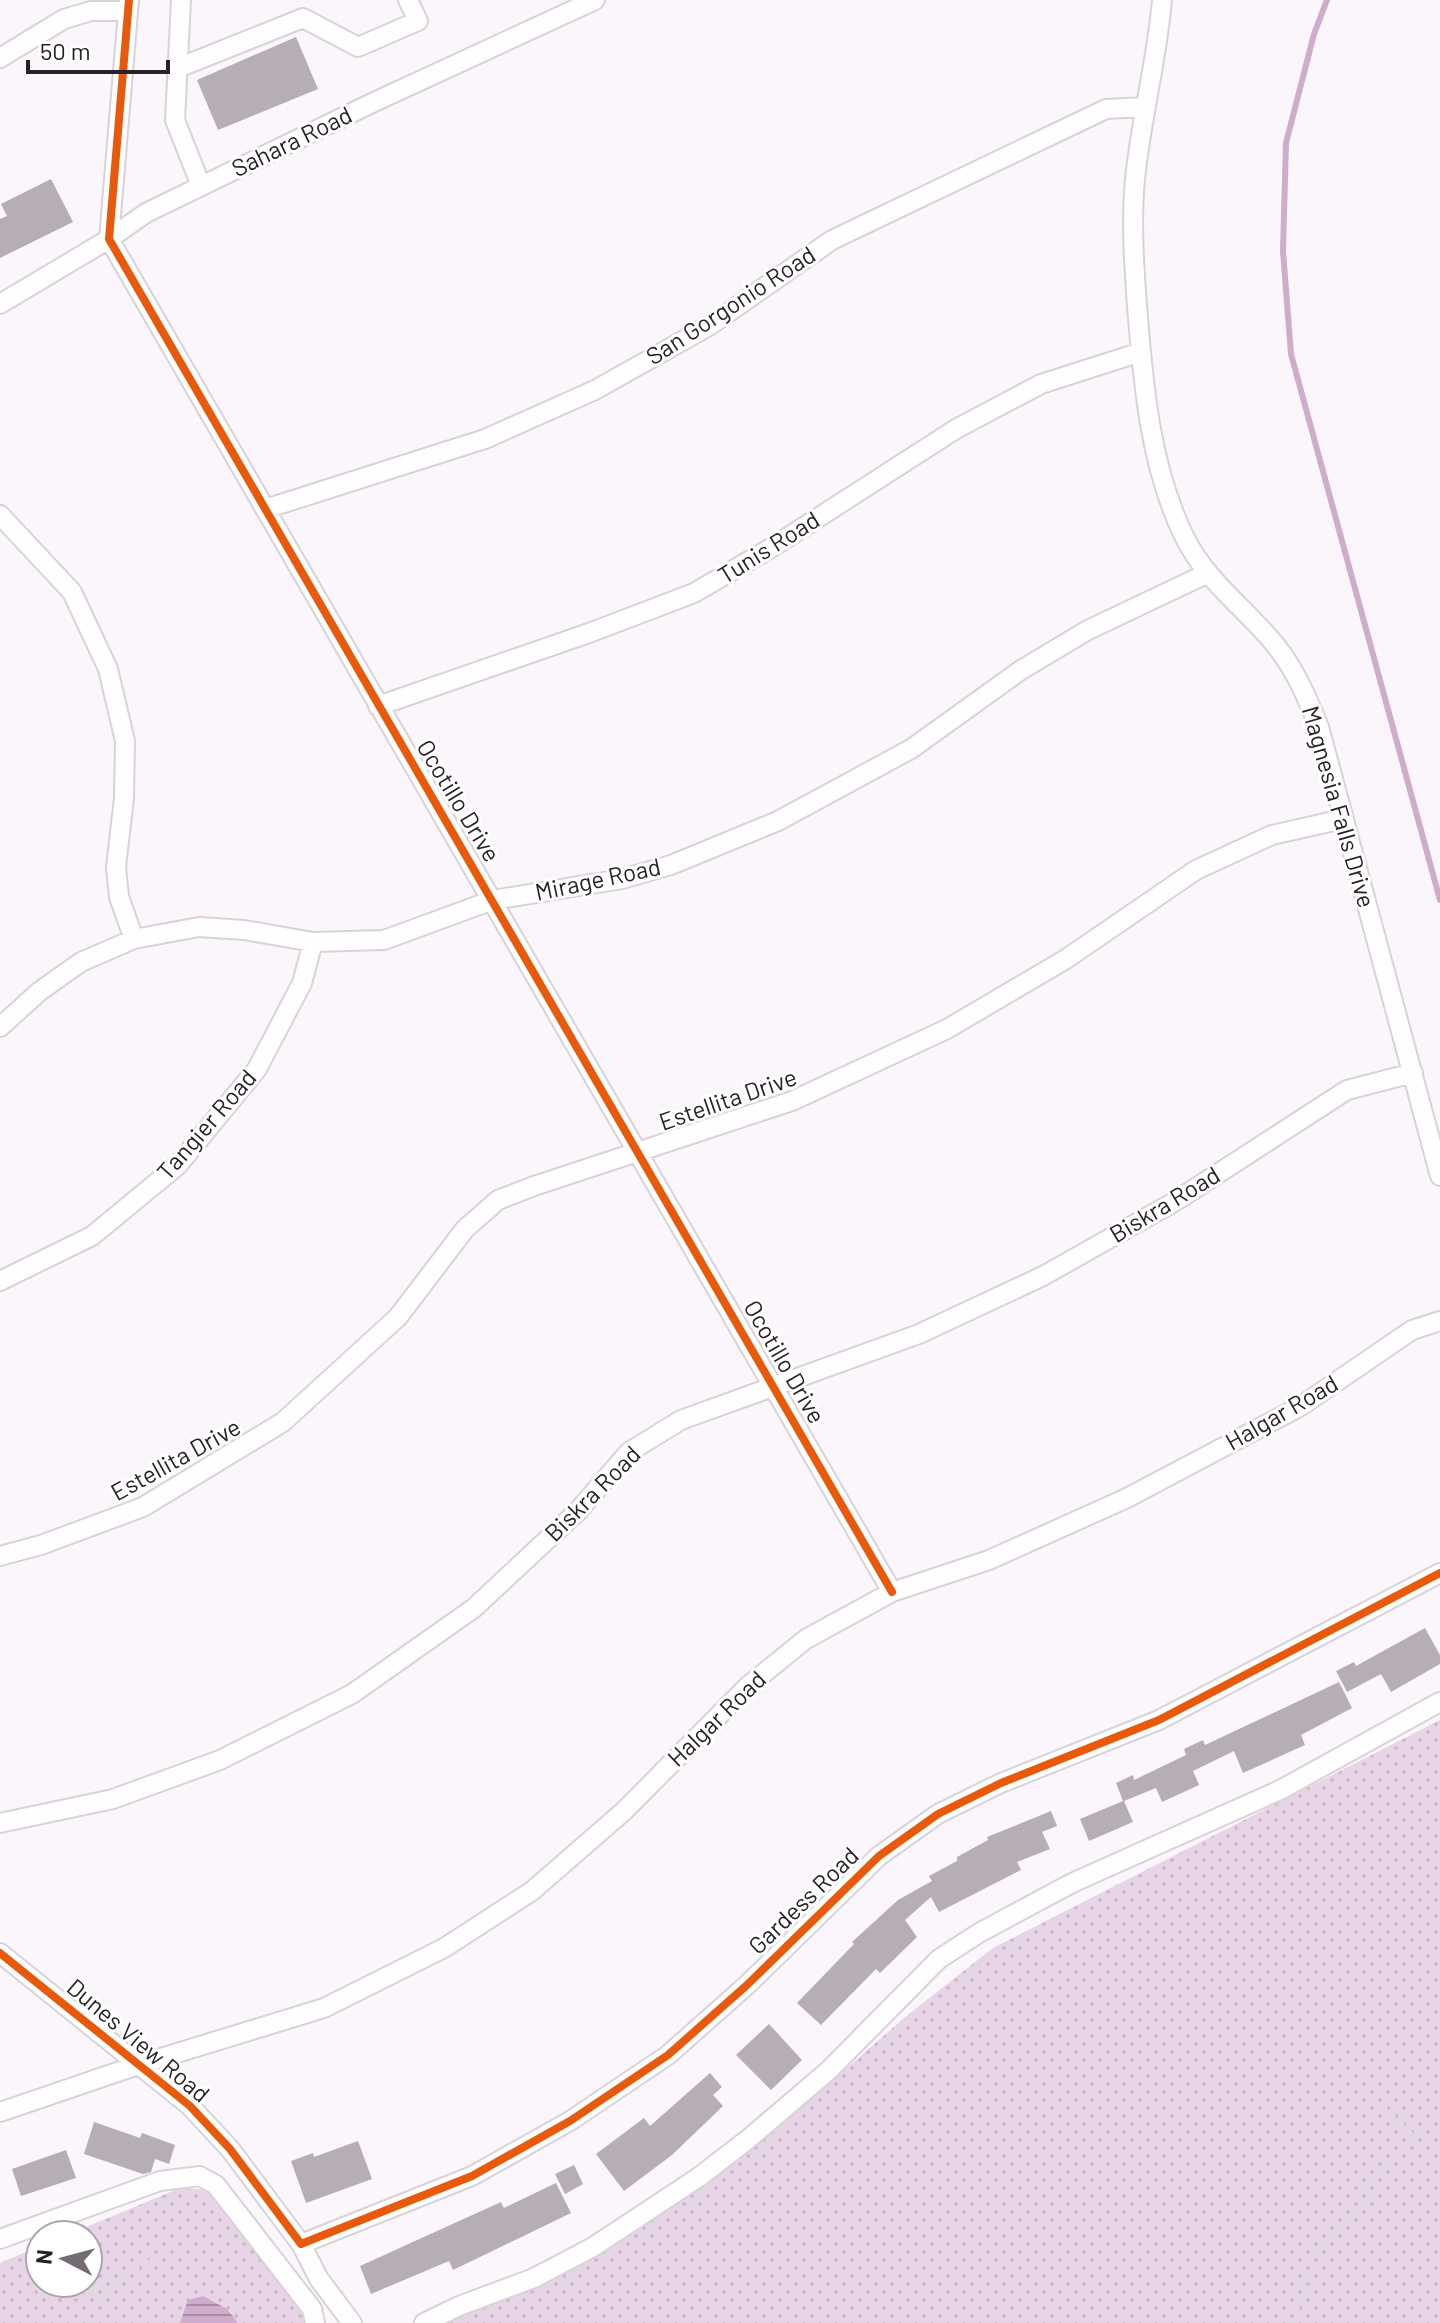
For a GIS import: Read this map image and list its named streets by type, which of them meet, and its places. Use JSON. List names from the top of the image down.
{
  "streets": {
    "street": [
      "Sahara Road",
      "San Gorgonio Road",
      "Tunis Road",
      "Ocotillo Drive",
      "Magnesia Falls Drive",
      "Mirage Road",
      "Estellita Drive",
      "Tangier Road",
      "Biskra Road",
      "Halgar Road",
      "Gardess Road",
      "Dunes View Road"
    ]
  },
  "crossings": [
    ["Sahara Road", "Ocotillo Drive"],
    ["San Gorgonio Road", "Ocotillo Drive"],
    ["San Gorgonio Road", "Magnesia Falls Drive"],
    ["Tunis Road", "Ocotillo Drive"],
    ["Tunis Road", "Magnesia Falls Drive"],
    ["Ocotillo Drive", "Mirage Road"],
    ["Ocotillo Drive", "Estellita Drive"],
    ["Ocotillo Drive", "Biskra Road"],
    ["Ocotillo Drive", "Halgar Road"],
    ["Magnesia Falls Drive", "Mirage Road"],
    ["Magnesia Falls Drive", "Estellita Drive"],
    ["Magnesia Falls Drive", "Biskra Road"],
    ["Mirage Road", "Tangier Road"],
    ["Halgar Road", "Dunes View Road"],
    ["Gardess Road", "Dunes View Road"]
  ],
  "scale_bar": "50 m",
  "north": "left"
}
